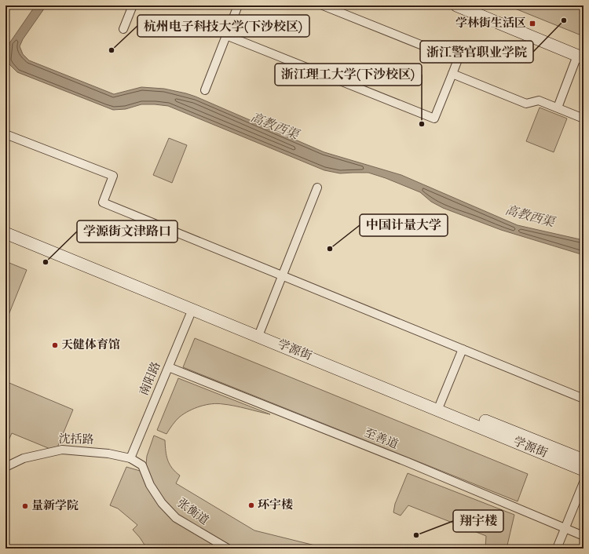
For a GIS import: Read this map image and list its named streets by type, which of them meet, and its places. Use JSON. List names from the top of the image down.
{
  "streets": {
    "main road": ["学源街"],
    "street": [
      "南阳路",
      "至善道",
      "沈括路",
      "张衡道"
    ]
  },
  "crossings": [
    ["学源街", "南阳路"],
    ["南阳路", "至善道"],
    ["南阳路", "沈括路"],
    ["南阳路", "张衡道"],
    ["沈括路", "张衡道"]
  ],
  "water": ["高教西渠"],
  "places": {
    "other": [
      "浙江警官职业学院",
      "杭州电子科技大学(下沙校区)",
      "浙江理工大学(下沙校区)",
      "中国计量大学",
      "学源街文津路口",
      "天健体育馆",
      "环宇楼",
      "量新学院",
      "翔宇楼"
    ],
    "transit": ["学林街生活区"]
  }
}
